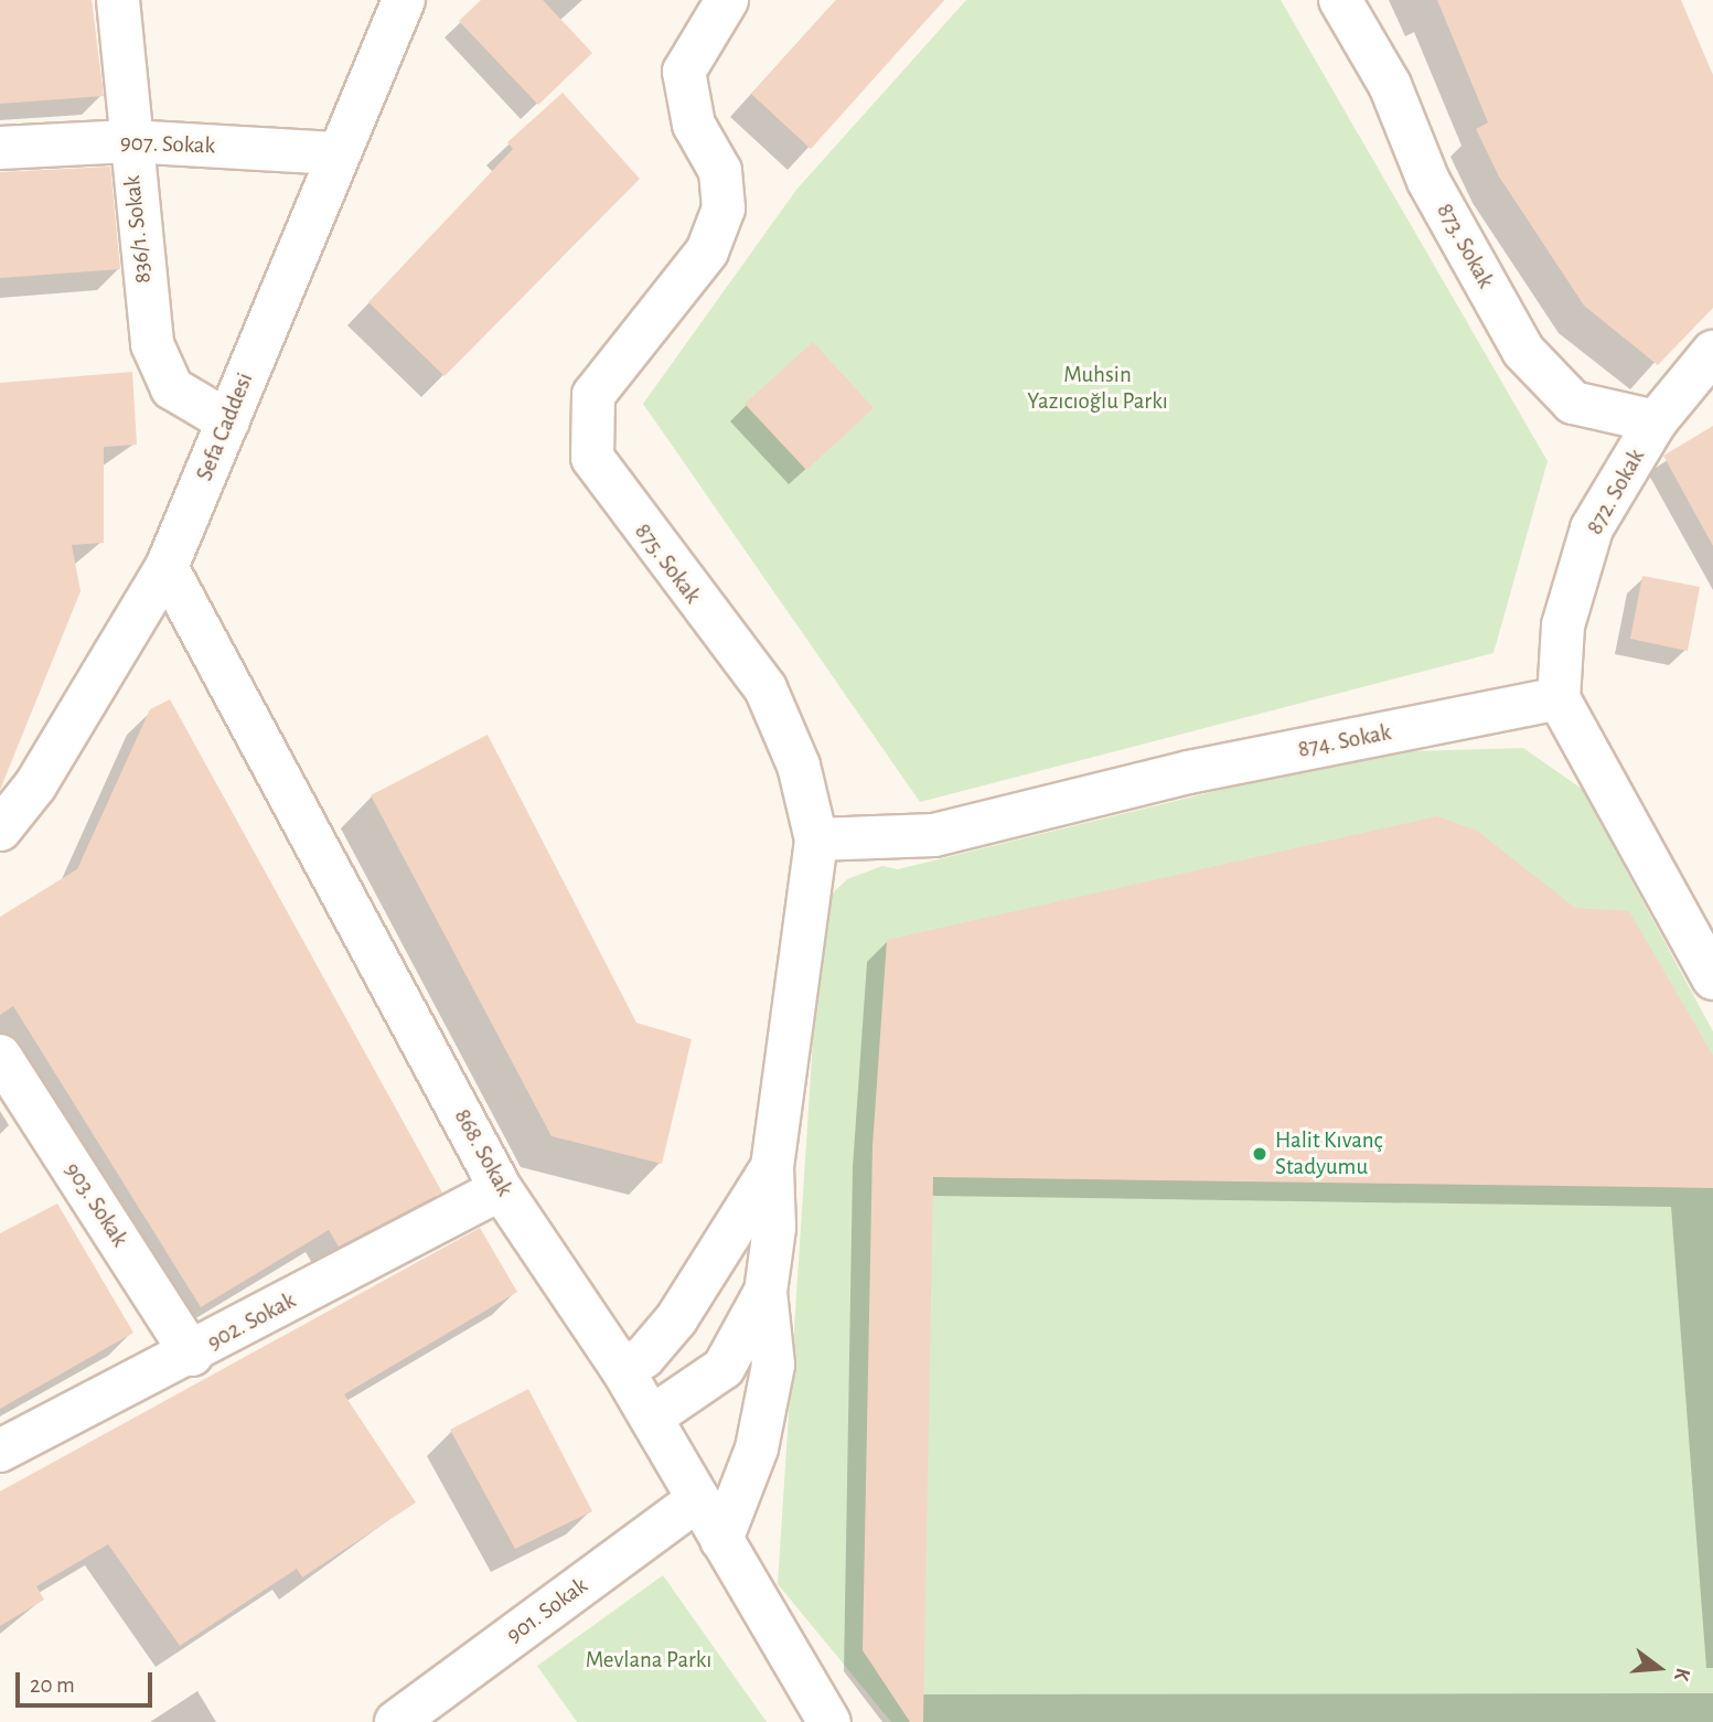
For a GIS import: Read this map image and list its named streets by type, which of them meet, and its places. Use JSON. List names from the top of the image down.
{
  "streets": {
    "street": [
      "907. Sokak",
      "836/1. Sokak",
      "873. Sokak",
      "Sefa Caddesi",
      "872. Sokak",
      "875. Sokak",
      "874. Sokak",
      "868. Sokak",
      "903. Sokak",
      "902. Sokak",
      "901. Sokak"
    ]
  },
  "crossings": [
    ["907. Sokak", "836/1. Sokak"],
    ["907. Sokak", "Sefa Caddesi"],
    ["836/1. Sokak", "Sefa Caddesi"],
    ["873. Sokak", "872. Sokak"],
    ["Sefa Caddesi", "868. Sokak"],
    ["872. Sokak", "874. Sokak"],
    ["875. Sokak", "874. Sokak"],
    ["868. Sokak", "902. Sokak"],
    ["868. Sokak", "901. Sokak"],
    ["903. Sokak", "902. Sokak"]
  ],
  "parks": ["Muhsin Yazıcıoğlu Parkı", "Mevlana Parkı"],
  "places": ["Halit Kıvanç Stadyumu"],
  "scale_bar": "20 m",
  "north": "right"
}
